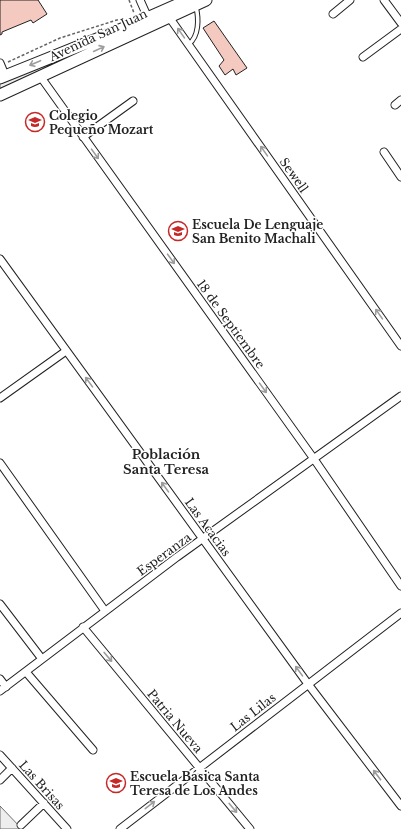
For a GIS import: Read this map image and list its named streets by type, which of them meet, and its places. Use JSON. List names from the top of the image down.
{
  "streets": {
    "main road": ["Avenida San Juan"],
    "street": [
      "Sewell",
      "18 de Septiembre",
      "Las Acacias",
      "Esperanza",
      "Las Lilas",
      "Patria Nueva",
      "Las Brisas"
    ]
  },
  "crossings": [
    ["Avenida San Juan", "Sewell"],
    ["Avenida San Juan", "18 de Septiembre"],
    ["18 de Septiembre", "Esperanza"],
    ["Las Acacias", "Esperanza"],
    ["Las Acacias", "Las Lilas"],
    ["Esperanza", "Patria Nueva"],
    ["Las Lilas", "Patria Nueva"]
  ],
  "one_way": [
    "Sewell",
    "18 de Septiembre",
    "Las Acacias",
    "Patria Nueva"
  ],
  "districts": ["Población Santa Teresa"],
  "places": {
    "school or university": ["Colegio Pequeño Mozart", "Escuela De Lenguaje San Benito Machali", "Escuela Básica Santa Teresa de Los Andes"]
  }
}
